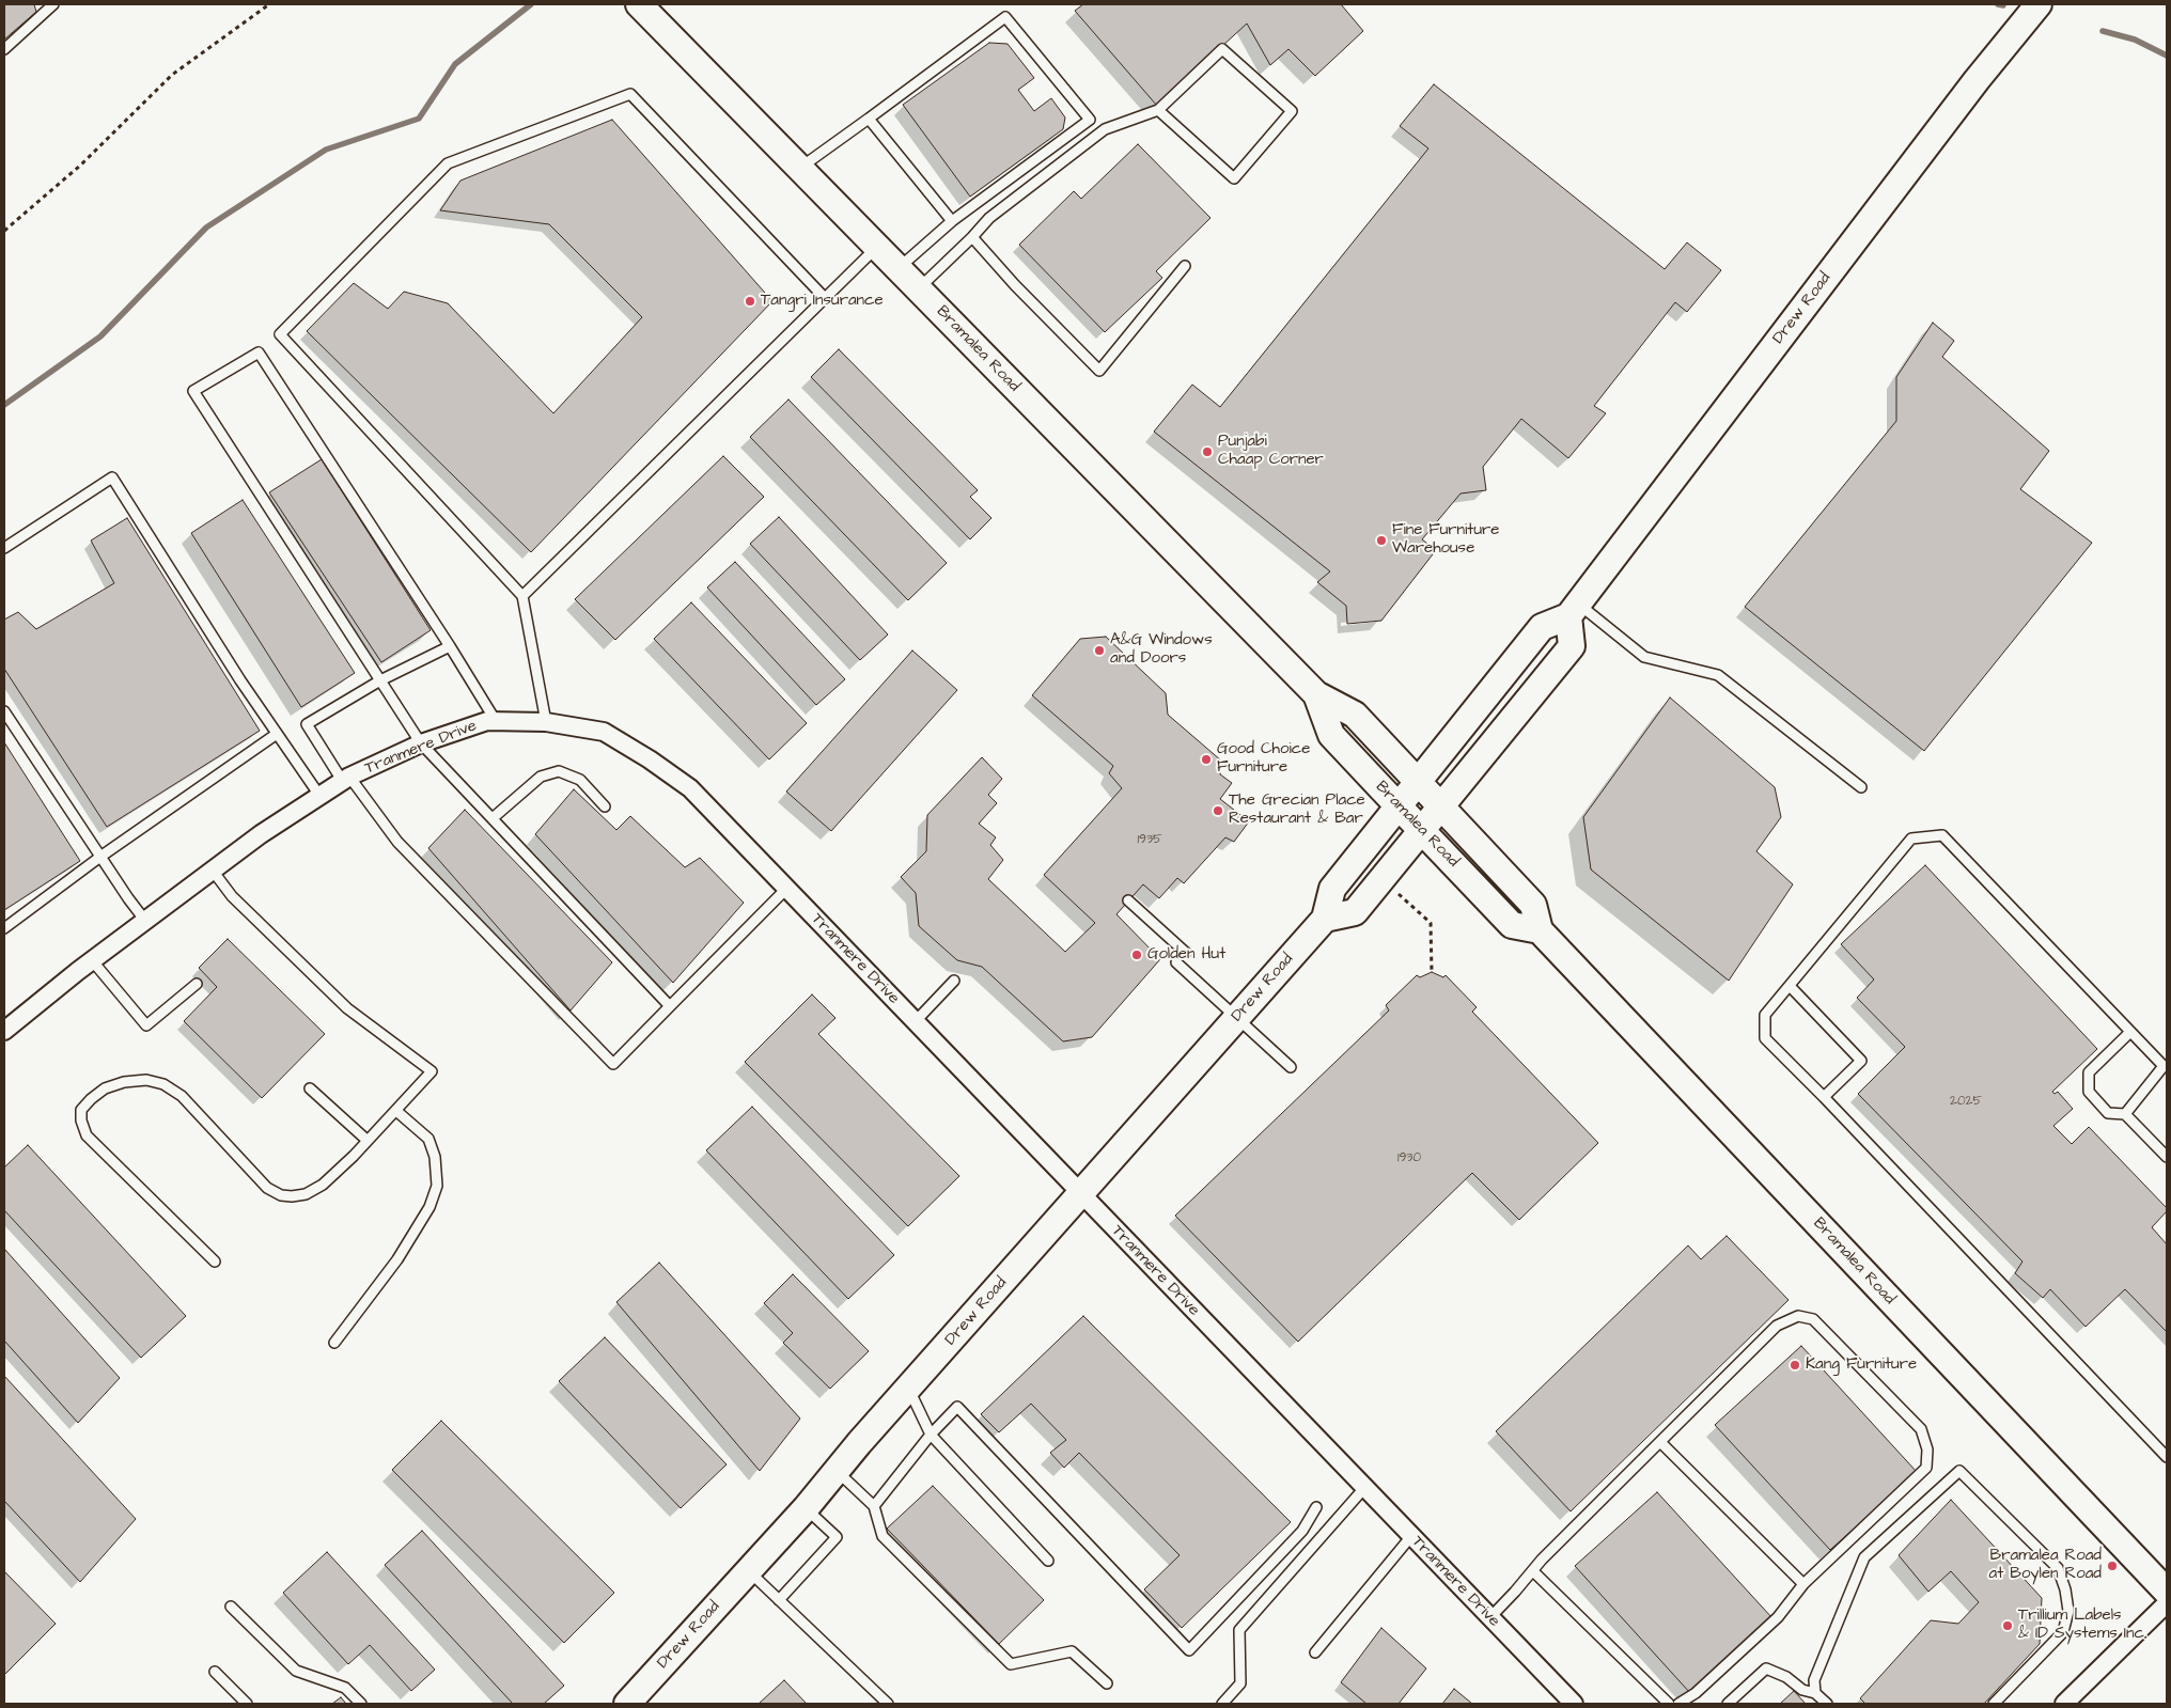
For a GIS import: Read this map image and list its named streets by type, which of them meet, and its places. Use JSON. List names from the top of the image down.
{
  "streets": {
    "street": ["Drew Road", "Bramalea Road", "Tranmere Drive"]
  },
  "crossings": [
    ["Drew Road", "Bramalea Road"],
    ["Drew Road", "Tranmere Drive"]
  ],
  "places": [
    "Tangri Insurance",
    "Punjabi Chaap Corner",
    "Fine Furniture Warehouse",
    "A&G Windows and Doors",
    "Good Choice Furniture",
    "The Grecian Place Restaurant & Bar",
    "Golden Hut",
    "Kang Furniture",
    "Bramalea Road at Boylen Road",
    "Trillium Labels & ID Systems Inc."
  ],
  "house_numbers": ["1935", "2025", "1930"]
}
